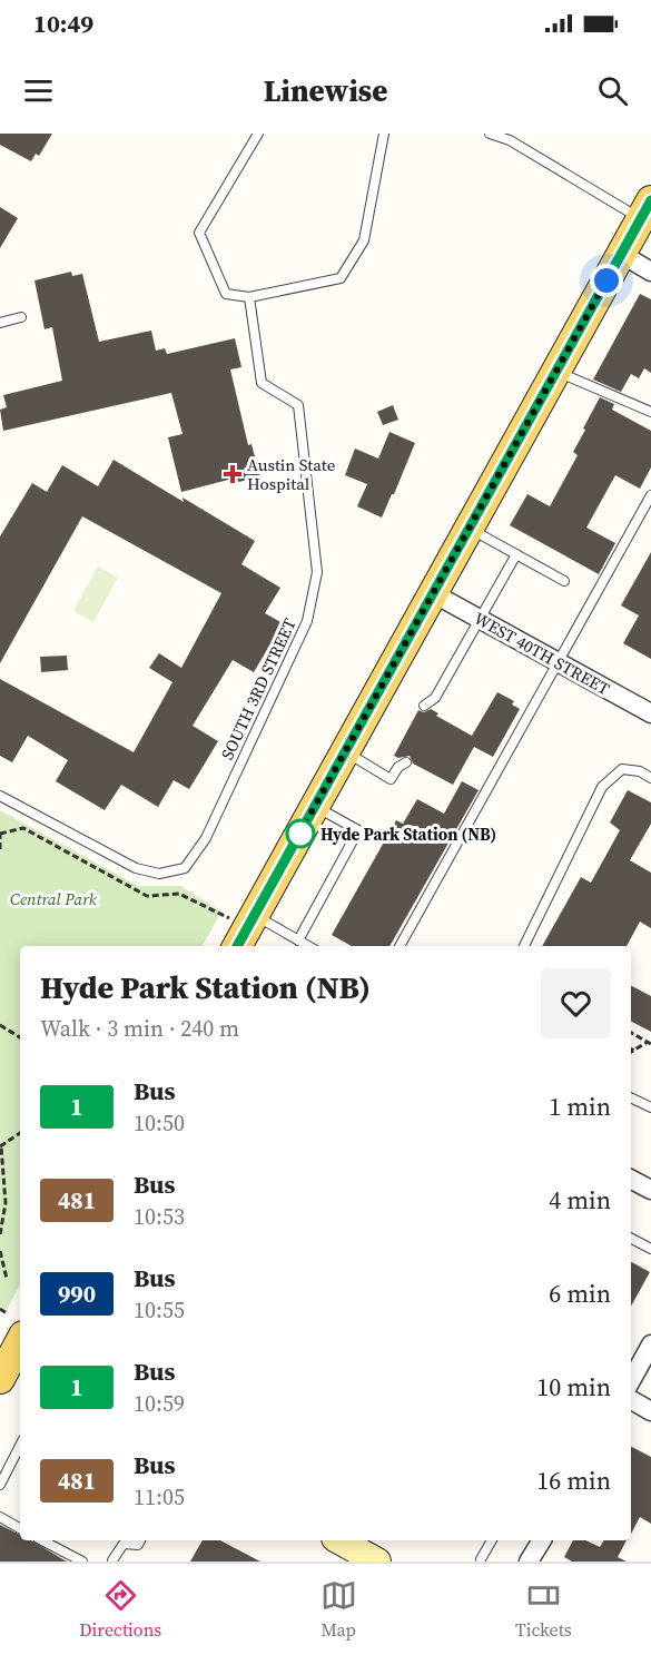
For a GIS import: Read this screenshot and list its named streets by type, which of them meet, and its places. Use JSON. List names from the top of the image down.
{
  "streets": {
    "street": ["WEST 40TH STREET"],
    "lane": ["SOUTH 3RD STREET"]
  },
  "parks": ["Central Park"],
  "places": {
    "health": ["Austin State Hospital"],
    "other": ["Hyde Park Station (NB)"]
  },
  "lines": ["bus line 1"],
  "page": {
    "status": "10:49",
    "header": "Linewise",
    "heading": ["Hyde Park Station (NB)", "Walk · 3 min · 240 m"],
    "list": [
      {
        "mark": "1",
        "name": "Bus",
        "note": "10:50",
        "value": "1 min"
      },
      {
        "mark": "481",
        "name": "Bus",
        "note": "10:53",
        "value": "4 min"
      },
      {
        "mark": "990",
        "name": "Bus",
        "note": "10:55",
        "value": "6 min"
      },
      {
        "mark": "1",
        "name": "Bus",
        "note": "10:59",
        "value": "10 min"
      },
      {
        "mark": "481",
        "name": "Bus",
        "note": "11:05",
        "value": "16 min"
      }
    ],
    "tabs": ["Directions", "Map", "Tickets"]
  }
}
